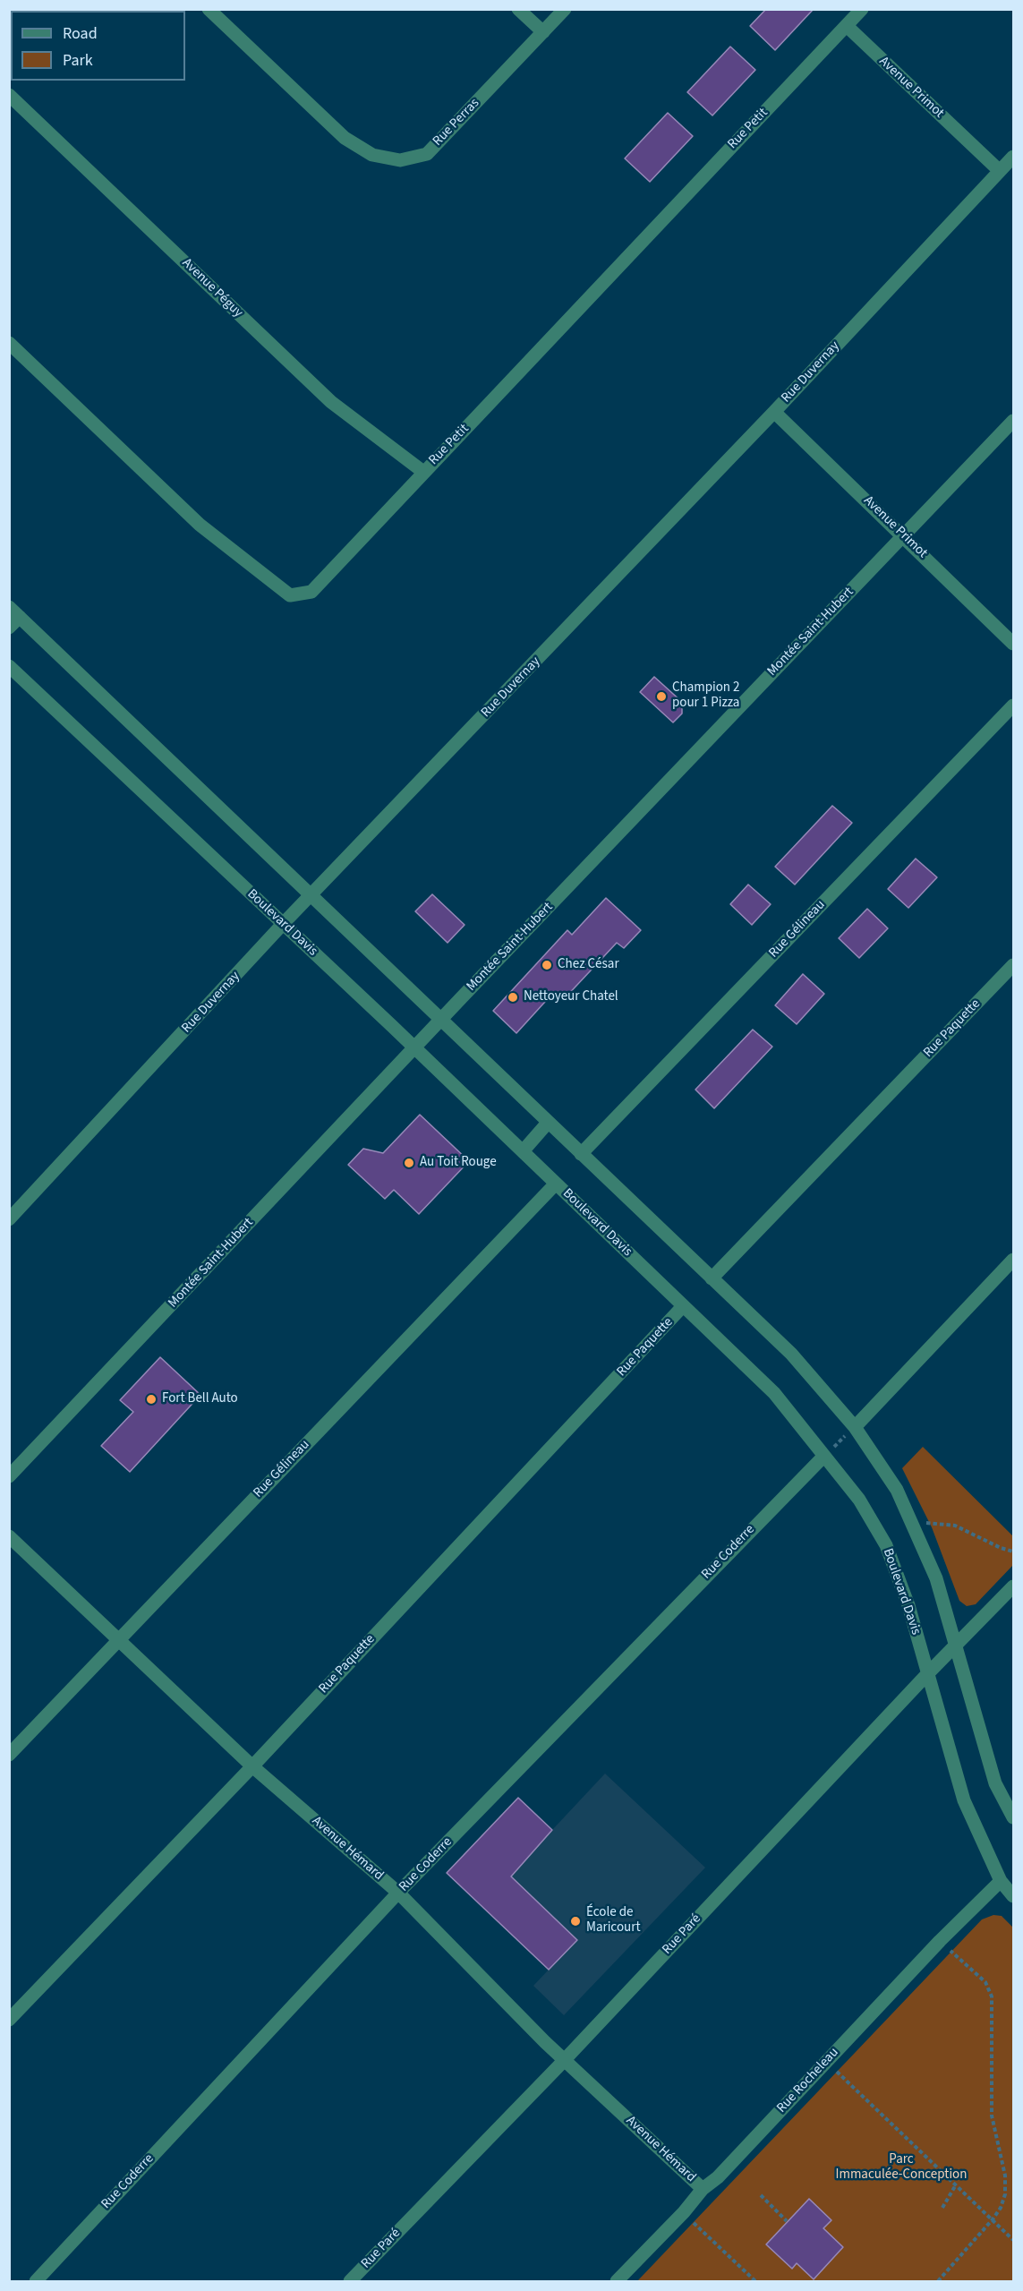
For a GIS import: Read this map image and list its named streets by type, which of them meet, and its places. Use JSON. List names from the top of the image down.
{
  "streets": {
    "street": [
      "Avenue Primot",
      "Rue Perras",
      "Rue Petit",
      "Avenue Péguy",
      "Rue Duvernay",
      "Montée Saint-Hubert",
      "Boulevard Davis",
      "Rue Gélineau",
      "Rue Paquette",
      "Rue Coderre",
      "Avenue Hémard",
      "Rue Paré",
      "Rue Rocheleau"
    ]
  },
  "crossings": [
    ["Avenue Primot", "Rue Petit"],
    ["Avenue Primot", "Rue Duvernay"],
    ["Avenue Primot", "Montée Saint-Hubert"],
    ["Rue Petit", "Avenue Péguy"],
    ["Rue Duvernay", "Boulevard Davis"],
    ["Montée Saint-Hubert", "Boulevard Davis"],
    ["Boulevard Davis", "Rue Gélineau"],
    ["Boulevard Davis", "Rue Paquette"],
    ["Boulevard Davis", "Rue Coderre"],
    ["Boulevard Davis", "Rue Paré"],
    ["Boulevard Davis", "Rue Rocheleau"],
    ["Rue Gélineau", "Avenue Hémard"],
    ["Rue Paquette", "Avenue Hémard"],
    ["Rue Coderre", "Avenue Hémard"],
    ["Avenue Hémard", "Rue Paré"],
    ["Avenue Hémard", "Rue Rocheleau"]
  ],
  "parks": ["Parc Immaculée-Conception"],
  "places": [
    "Champion 2 pour 1 Pizza",
    "Chez César",
    "Nettoyeur Chatel",
    "Au Toit Rouge",
    "Fort Bell Auto",
    "École de Maricourt"
  ],
  "legend": ["Road", "Park"]
}
